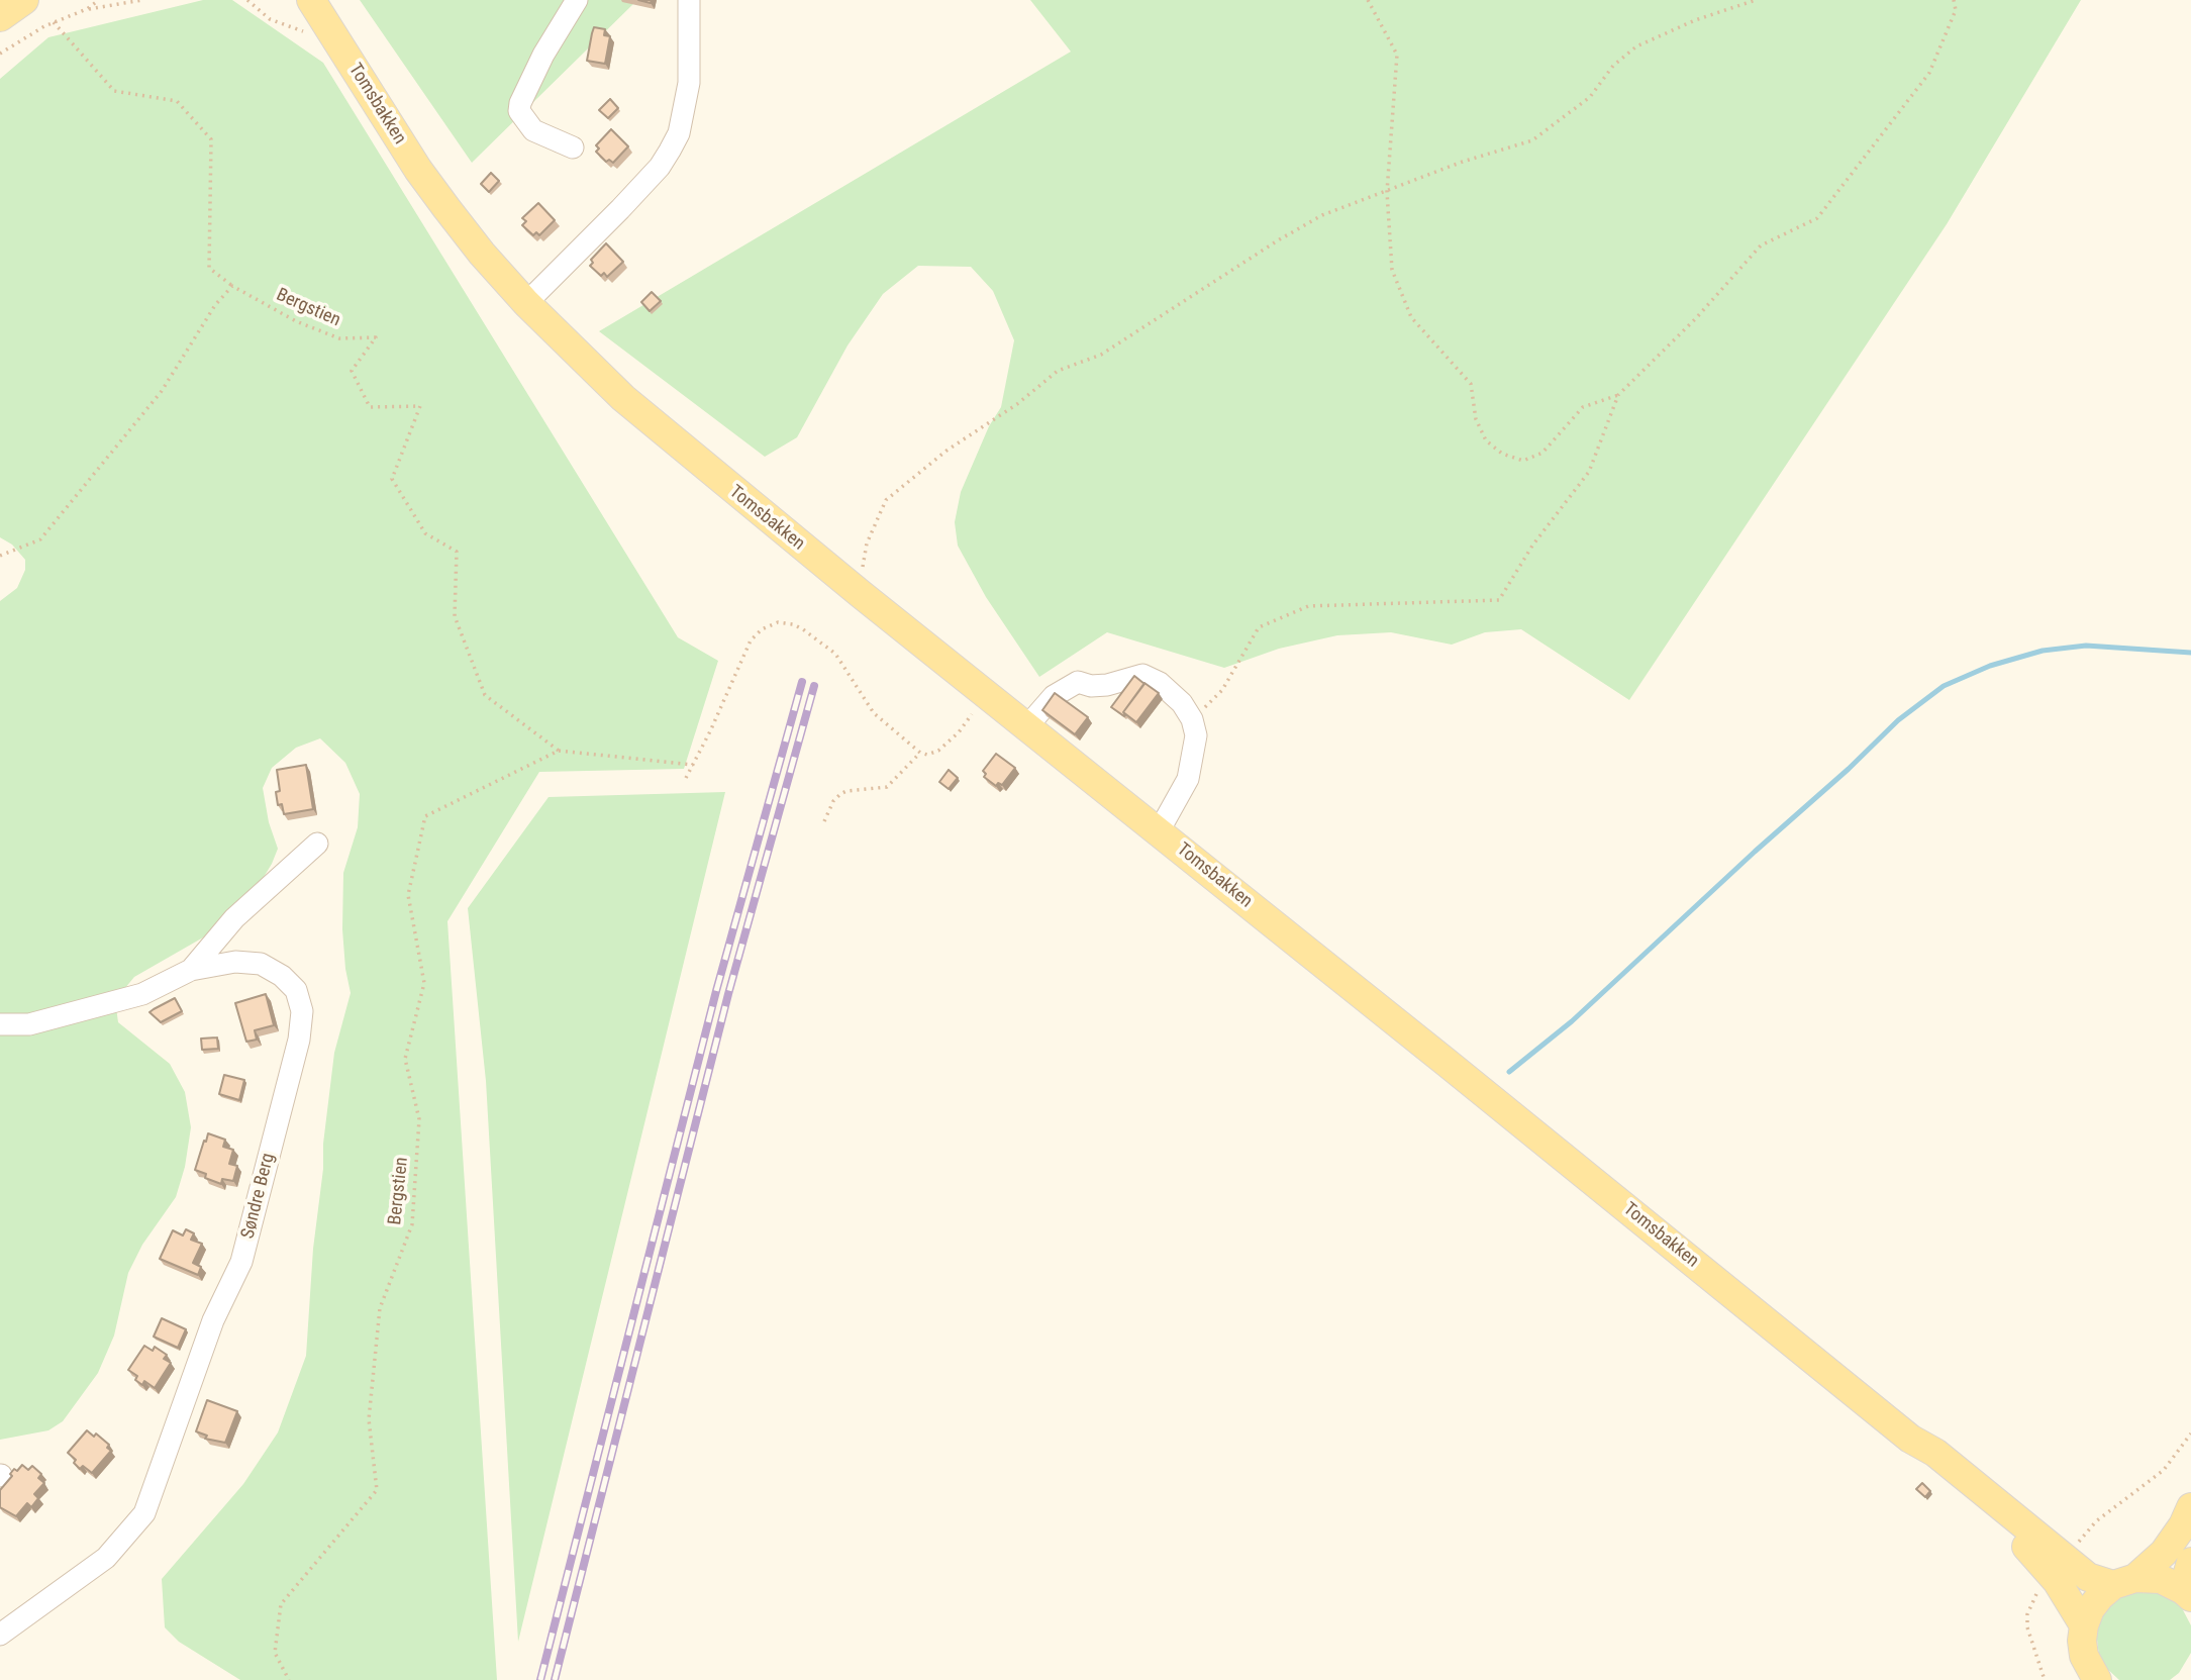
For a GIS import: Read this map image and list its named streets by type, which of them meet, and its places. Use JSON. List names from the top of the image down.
{
  "streets": {
    "main road": ["Tomsbakken"],
    "street": ["Søndre Berg"],
    "path": ["Bergstien"]
  }
}
